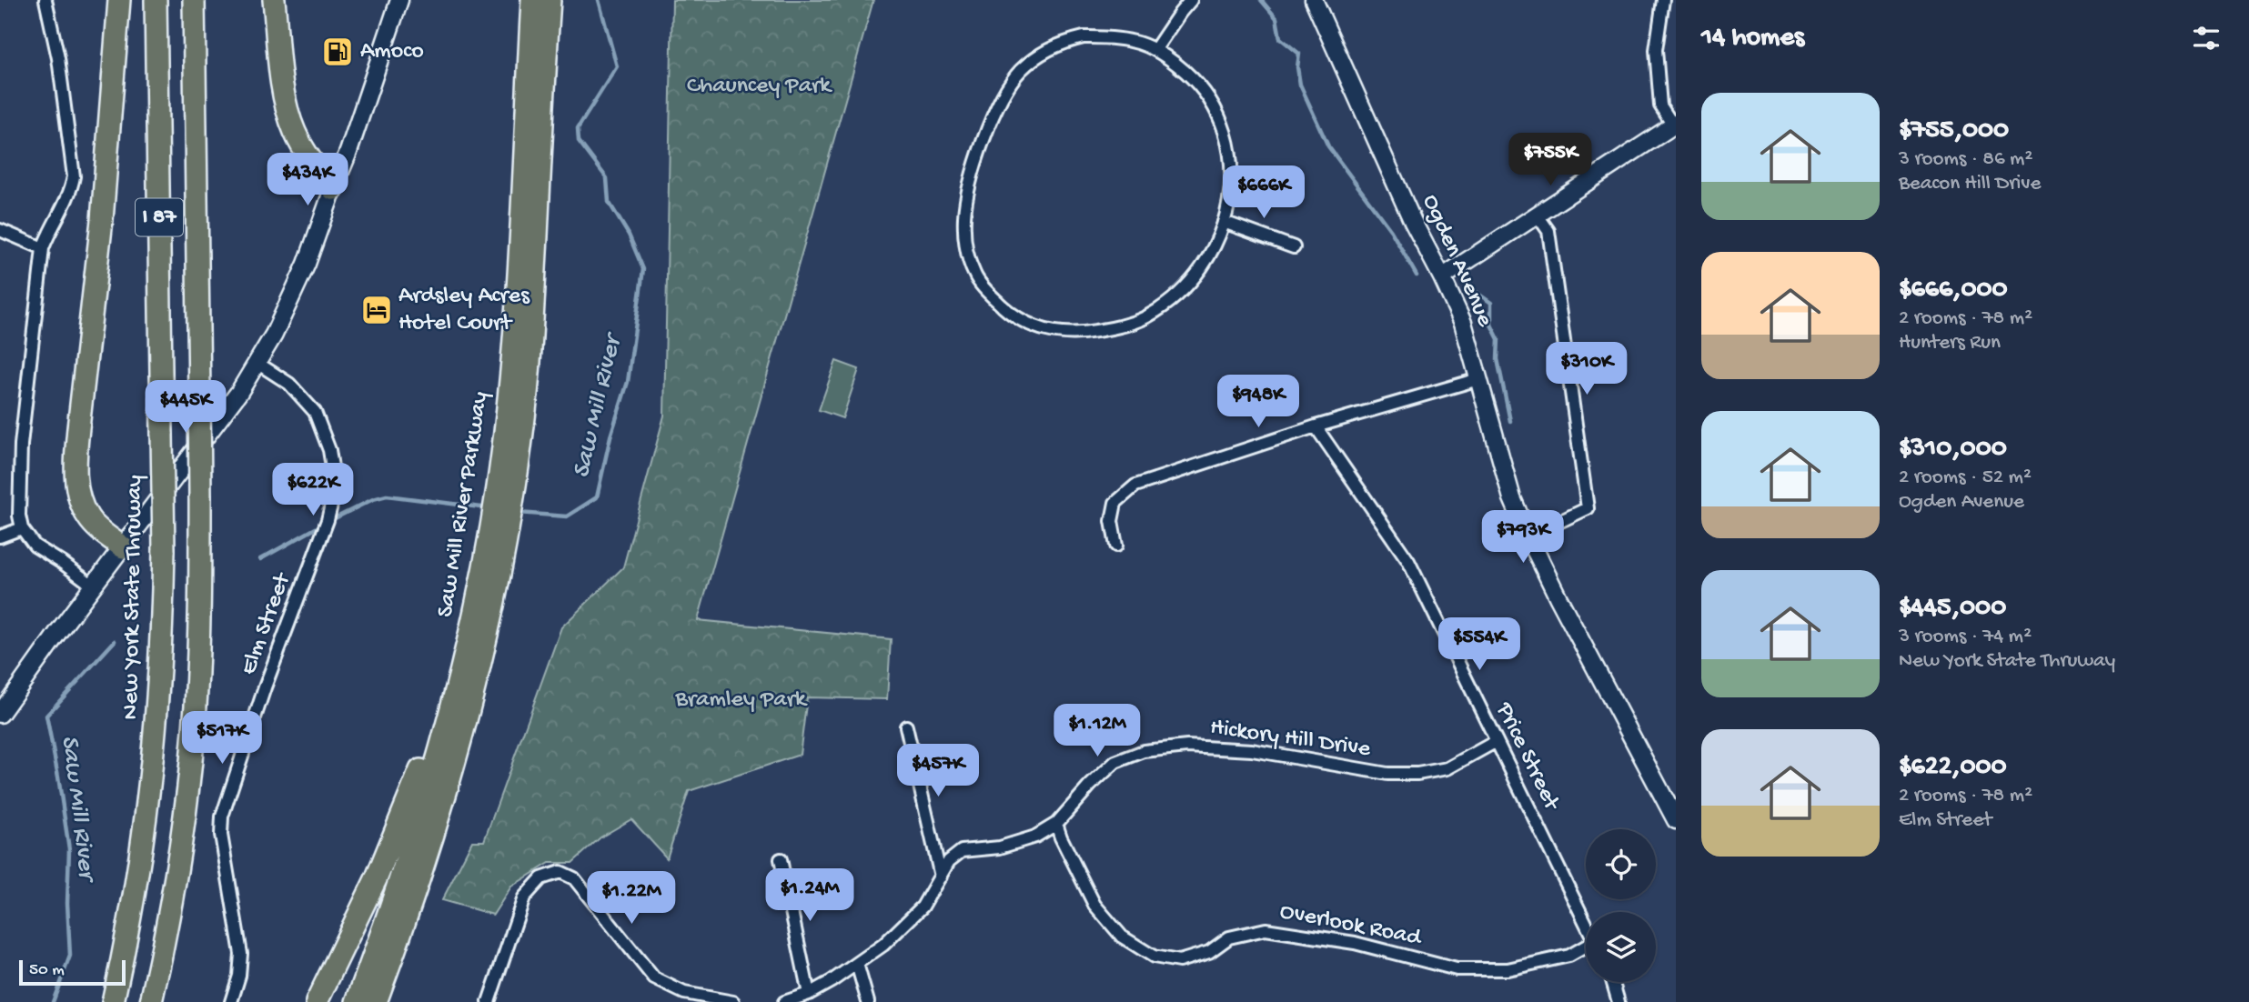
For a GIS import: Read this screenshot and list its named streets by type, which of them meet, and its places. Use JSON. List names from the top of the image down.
{
  "streets": {
    "highway": ["I 87", "Saw Mill River Parkway", "New York State Thruway"],
    "street": [
      "Ogden Avenue",
      "Elm Street",
      "Hickory Hill Drive",
      "Price Street",
      "Overlook Road"
    ]
  },
  "crossings": [
    ["Hickory Hill Drive", "Price Street"],
    ["Hickory Hill Drive", "Overlook Road"]
  ],
  "water": ["Saw Mill River"],
  "parks": ["Chauncey Park", "Bramley Park"],
  "places": {
    "fuel station": ["Amoco"],
    "hotel": ["Ardsley Acres Hotel Court"]
  },
  "scale_bar": "50 m",
  "page": {
    "heading": "14 homes",
    "list": [
      {
        "name": "$755,000",
        "note": "3 rooms · 86 m² · Beacon Hill Drive"
      },
      {
        "name": "$666,000",
        "note": "2 rooms · 78 m² · Hunters Run"
      },
      {
        "name": "$310,000",
        "note": "2 rooms · 52 m² · Ogden Avenue"
      },
      {
        "name": "$445,000",
        "note": "3 rooms · 74 m² · New York State Thruway"
      },
      {
        "name": "$622,000",
        "note": "2 rooms · 78 m² · Elm Street"
      }
    ],
    "price": [
      "$755K",
      "$434K",
      "$666K",
      "$310K",
      "$948K",
      "$445K",
      "$622K",
      "$793K",
      "$554K",
      "$1.12M",
      "$517K",
      "$457K",
      "$1.24M",
      "$1.22M"
    ],
    "scale": "50 m"
  }
}
